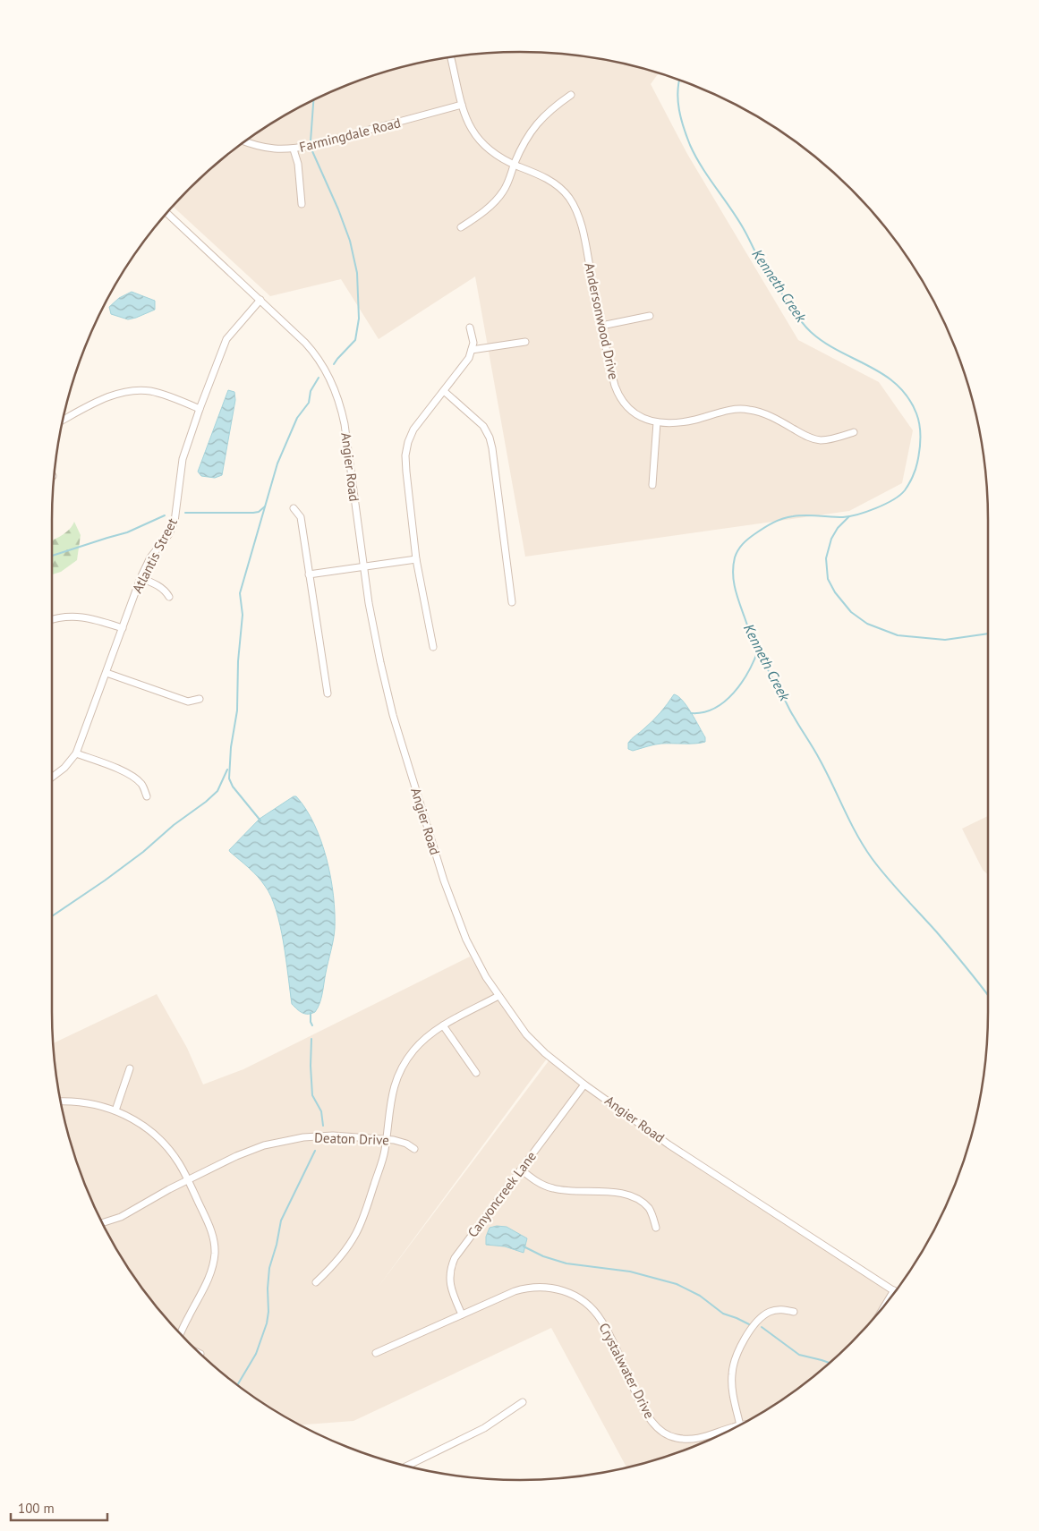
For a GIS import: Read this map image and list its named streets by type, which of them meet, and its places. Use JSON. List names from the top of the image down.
{
  "streets": {
    "street": [
      "Farmingdale Road",
      "Andersonwood Drive",
      "Angier Road",
      "Atlantis Street",
      "Deaton Drive",
      "Canyoncreek Lane",
      "Crystalwater Drive"
    ]
  },
  "crossings": [
    ["Farmingdale Road", "Andersonwood Drive"],
    ["Angier Road", "Atlantis Street"],
    ["Angier Road", "Canyoncreek Lane"],
    ["Canyoncreek Lane", "Crystalwater Drive"]
  ],
  "water": ["Kenneth Creek"],
  "scale_bar": "100 m"
}
